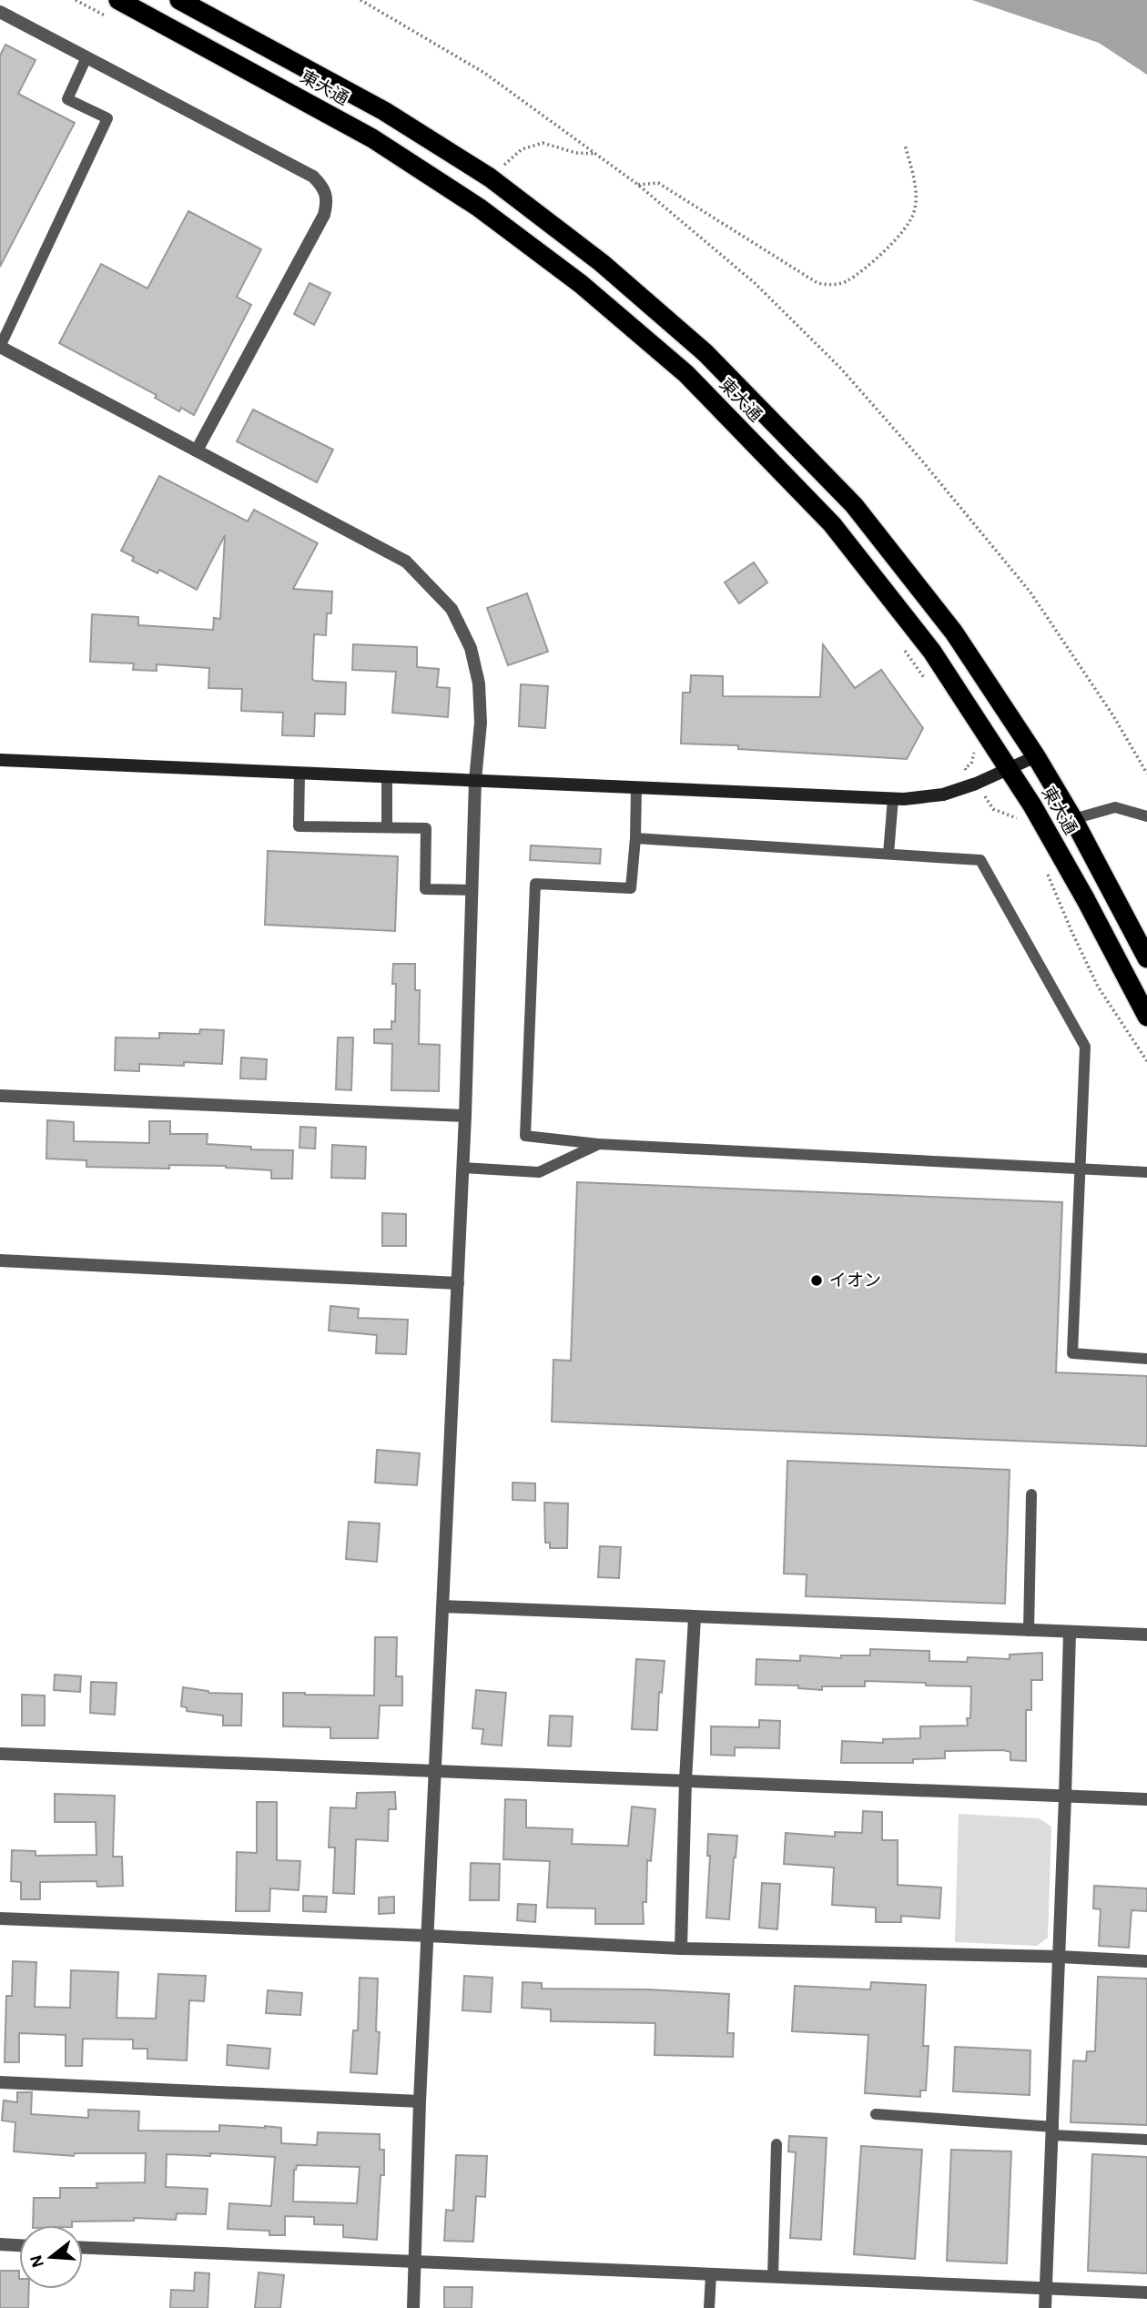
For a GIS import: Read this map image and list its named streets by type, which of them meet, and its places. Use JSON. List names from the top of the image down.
{
  "streets": {
    "highway": ["東大通"]
  },
  "places": ["イオン"],
  "north": "left"
}
